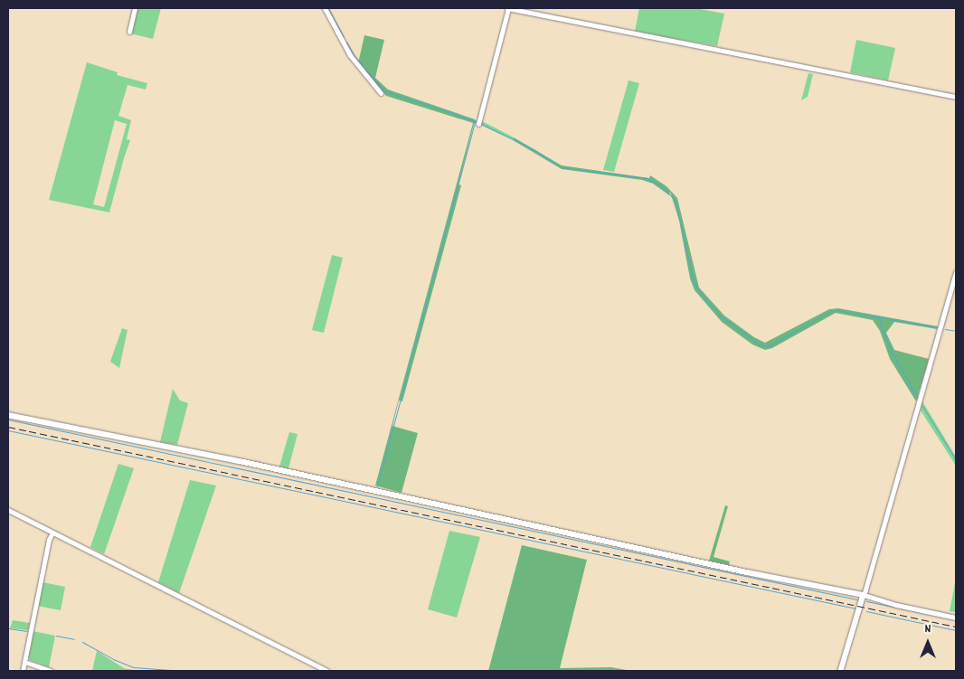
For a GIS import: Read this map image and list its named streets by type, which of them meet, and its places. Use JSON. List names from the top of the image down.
{
  "north": "top"
}
